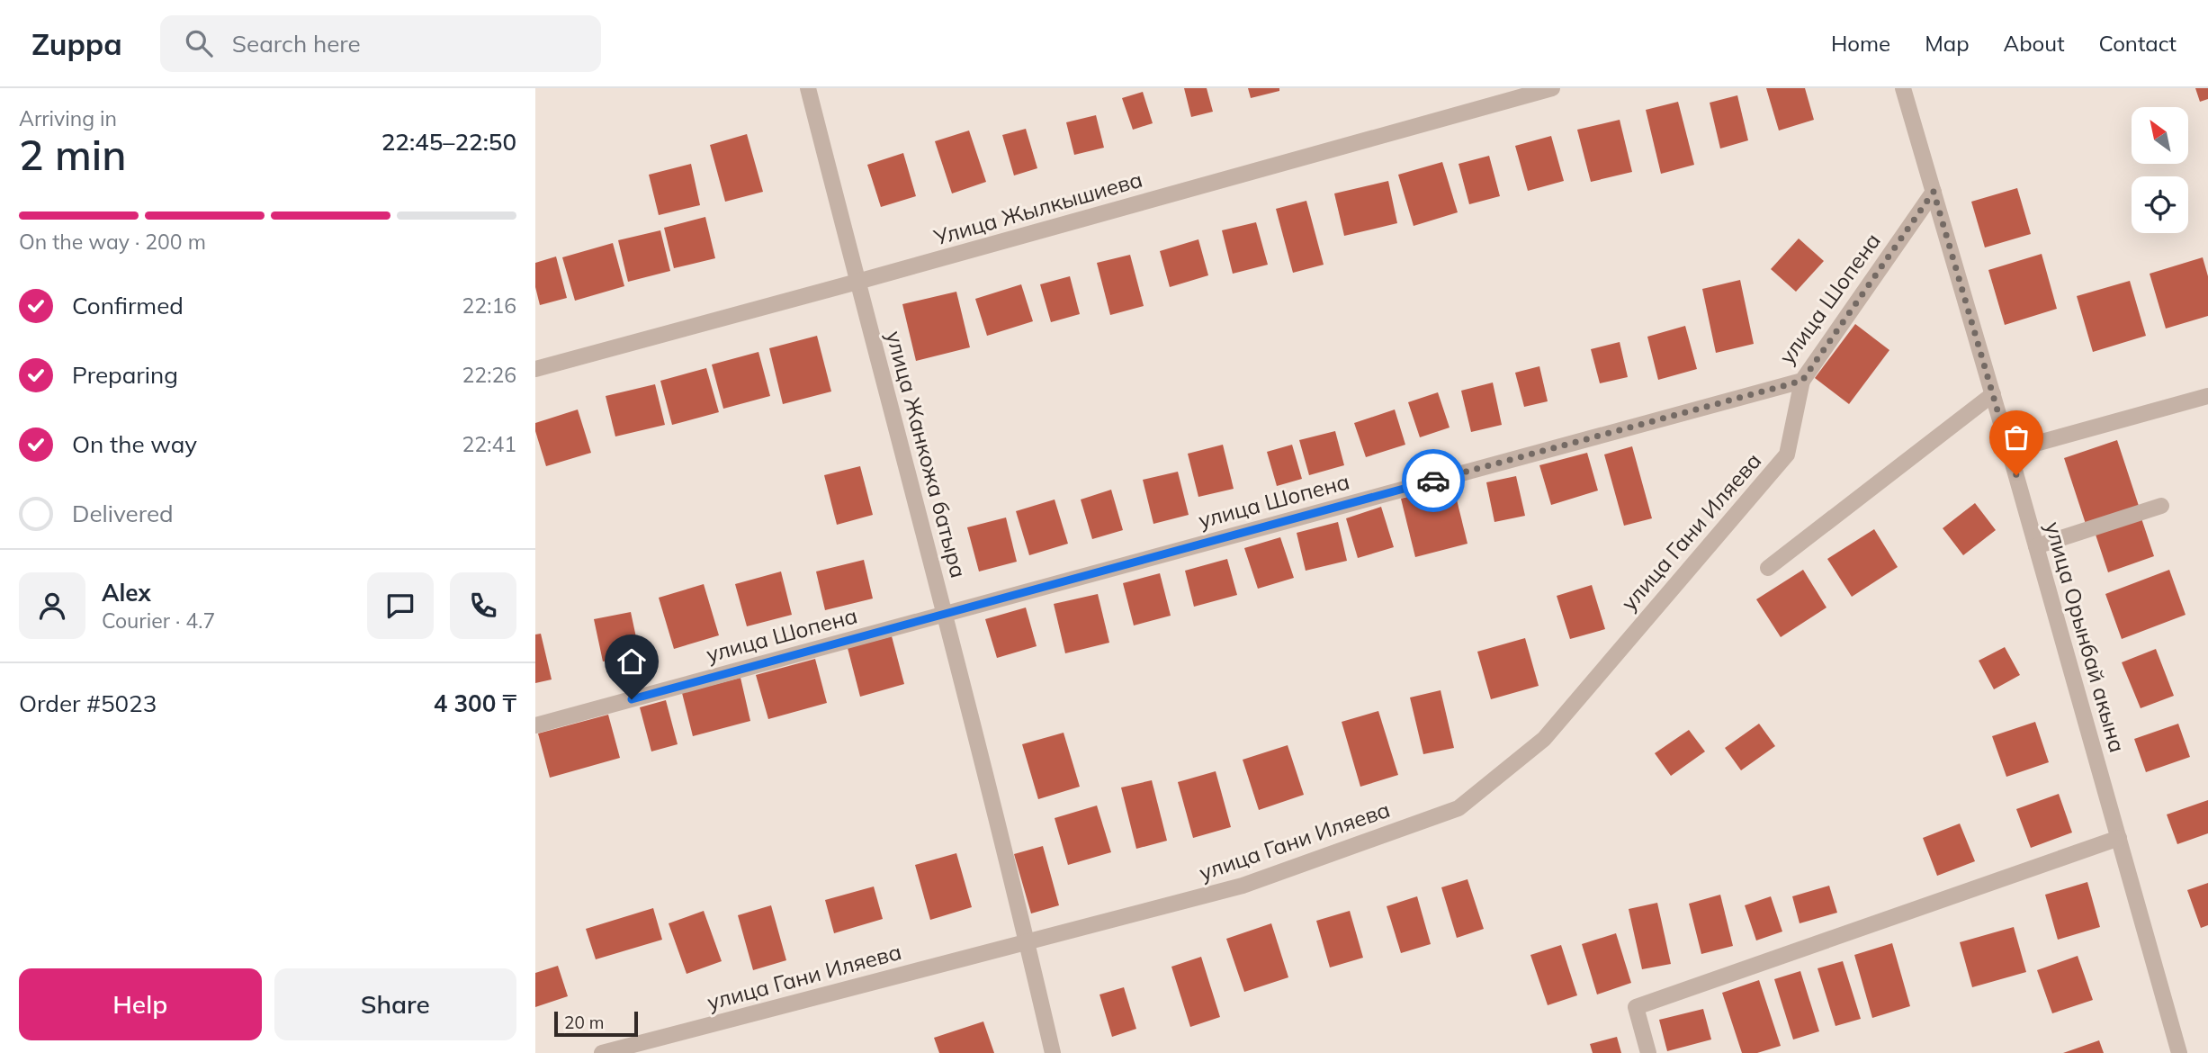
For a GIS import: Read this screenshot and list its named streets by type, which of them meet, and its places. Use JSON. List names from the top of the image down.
{
  "streets": {
    "street": [
      "Улица Жылкышиева",
      "улица Шопена",
      "улица Жанкожа батыра",
      "улица Гани Иляева",
      "улица Орынбай акына"
    ]
  },
  "crossings": [
    ["Улица Жылкышиева", "улица Жанкожа батыра"],
    ["улица Шопена", "улица Жанкожа батыра"],
    ["улица Шопена", "улица Гани Иляева"],
    ["улица Шопена", "улица Орынбай акына"],
    ["улица Жанкожа батыра", "улица Гани Иляева"]
  ],
  "scale_bar": "20 m",
  "north": "top left",
  "page": {
    "header": "Zuppa",
    "search": "Search here",
    "nav": [
      "Home",
      "Map",
      "About",
      "Contact"
    ],
    "heading": ["2 min", "Arriving in", "22:45–22:50"],
    "panel": [
      "Alex",
      "Courier · 4.7",
      "Order #5023",
      "4 300 ₸"
    ],
    "bar": "On the way · 200 m",
    "list": [
      ["Confirmed", "22:16"],
      ["Preparing", "22:26"],
      ["On the way", "22:41"],
      "Delivered"
    ],
    "buttons": ["Help", "Share"],
    "scale": "20 m"
  }
}
